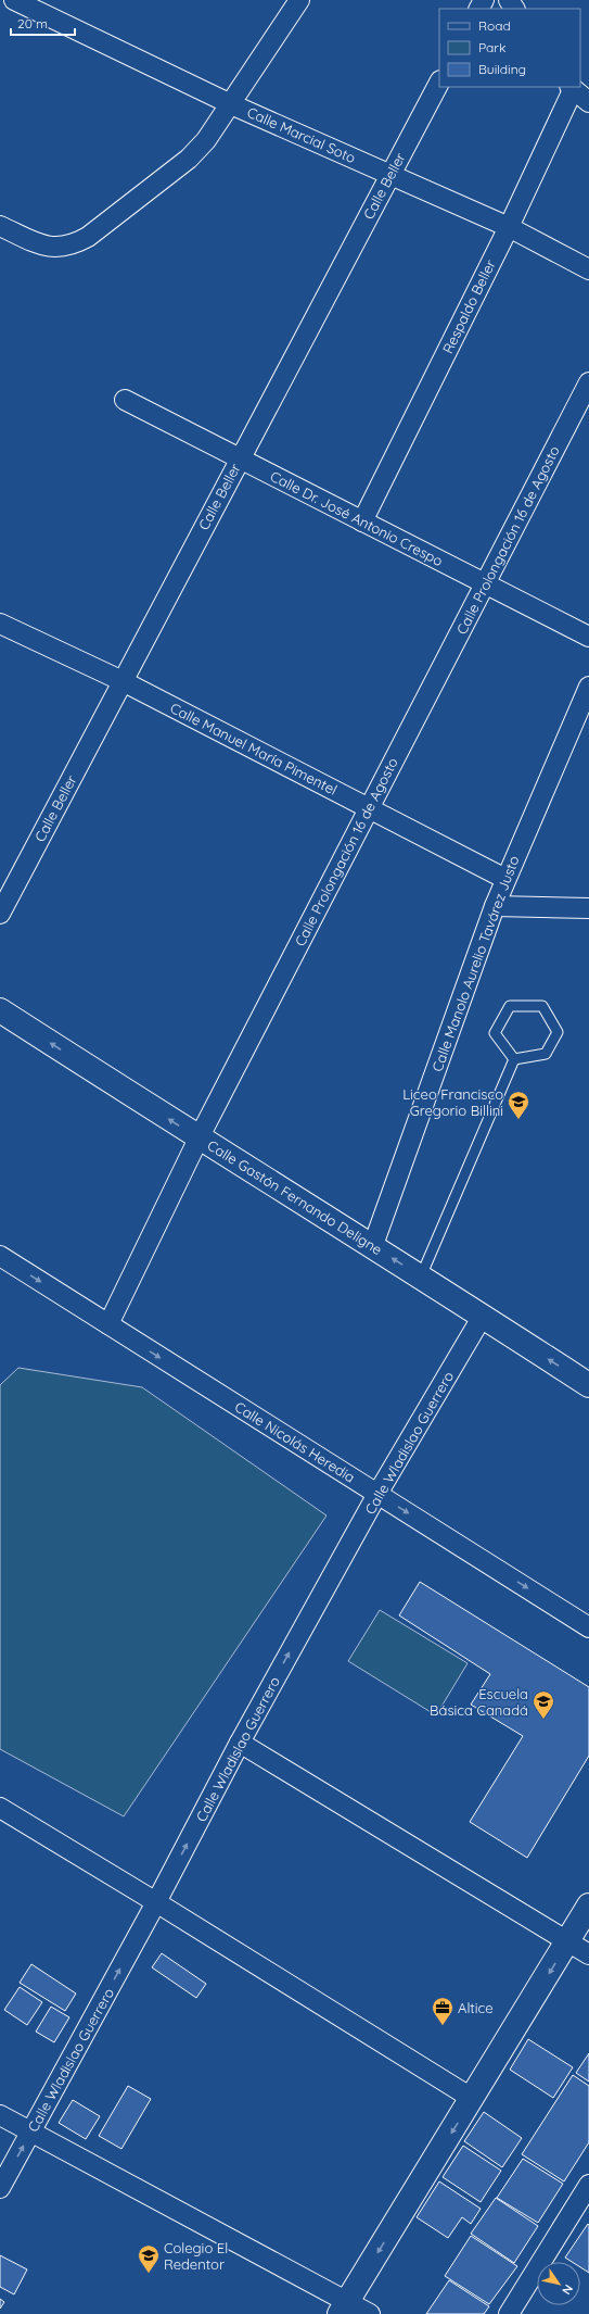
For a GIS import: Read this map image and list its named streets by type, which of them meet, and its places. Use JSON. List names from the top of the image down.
{
  "streets": {
    "street": [
      "Calle Marcial Soto",
      "Calle Beller",
      "Respaldo Beller",
      "Calle Dr. José Antonio Crespo",
      "Calle Prolongación 16 de Agosto",
      "Calle Manuel María Pimentel",
      "Calle Manolo Aurelio Tavárez Justo",
      "Calle Gastón Fernando Deligne",
      "Calle Nicolás Heredia",
      "Calle Wladislao Guerrero"
    ]
  },
  "crossings": [
    ["Calle Marcial Soto", "Calle Beller"],
    ["Calle Marcial Soto", "Respaldo Beller"],
    ["Calle Beller", "Calle Dr. José Antonio Crespo"],
    ["Calle Beller", "Calle Manuel María Pimentel"],
    ["Respaldo Beller", "Calle Dr. José Antonio Crespo"],
    ["Calle Dr. José Antonio Crespo", "Calle Prolongación 16 de Agosto"],
    ["Calle Prolongación 16 de Agosto", "Calle Manuel María Pimentel"],
    ["Calle Prolongación 16 de Agosto", "Calle Gastón Fernando Deligne"],
    ["Calle Prolongación 16 de Agosto", "Calle Nicolás Heredia"],
    ["Calle Manuel María Pimentel", "Calle Manolo Aurelio Tavárez Justo"],
    ["Calle Manolo Aurelio Tavárez Justo", "Calle Gastón Fernando Deligne"],
    ["Calle Gastón Fernando Deligne", "Calle Wladislao Guerrero"],
    ["Calle Nicolás Heredia", "Calle Wladislao Guerrero"]
  ],
  "one_way": ["Calle Gastón Fernando Deligne", "Calle Nicolás Heredia", "Calle Wladislao Guerrero"],
  "places": {
    "school or university": ["Liceo Francisco Gregorio Billini", "Escuela Básica Canadá", "Colegio El Redentor"],
    "office": ["Altice"]
  },
  "legend": ["Road", "Park", "Building"],
  "scale_bar": "20 m",
  "north": "bottom right"
}
